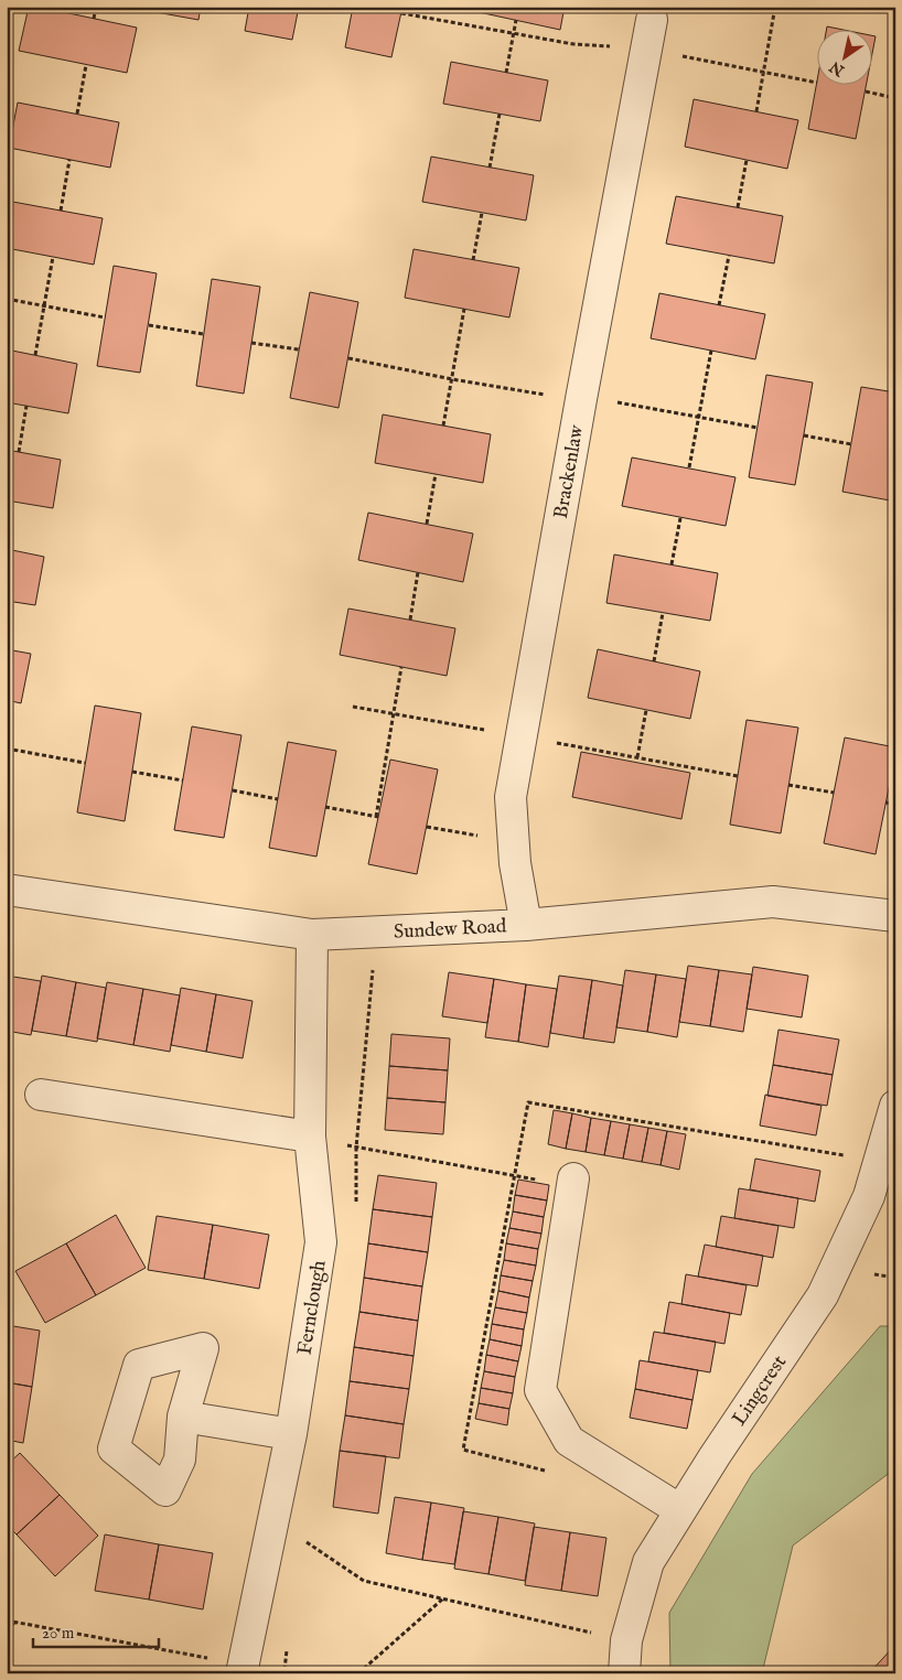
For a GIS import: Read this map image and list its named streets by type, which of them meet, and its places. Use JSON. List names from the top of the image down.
{
  "streets": {
    "street": [
      "Brackenlaw",
      "Sundew Road",
      "Fernclough",
      "Lingcrest"
    ]
  },
  "crossings": [
    ["Brackenlaw", "Sundew Road"],
    ["Sundew Road", "Fernclough"]
  ],
  "scale_bar": "20 m",
  "north": "bottom left"
}
